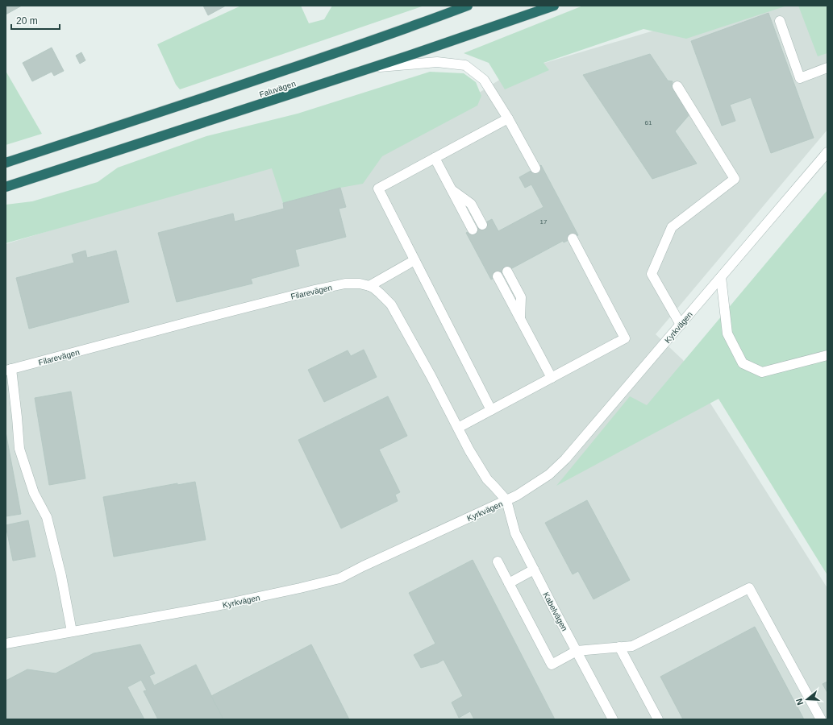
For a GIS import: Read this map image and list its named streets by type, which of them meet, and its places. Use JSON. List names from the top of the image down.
{
  "streets": {
    "highway": ["Faluvägen"],
    "street": ["Filarevägen", "Kyrkvägen", "Kabelvägen"]
  },
  "crossings": [
    ["Filarevägen", "Kyrkvägen"],
    ["Filarevägen", "Kabelvägen"],
    ["Kyrkvägen", "Kabelvägen"]
  ],
  "house_numbers": ["61", "17"],
  "scale_bar": "20 m",
  "north": "left"
}
